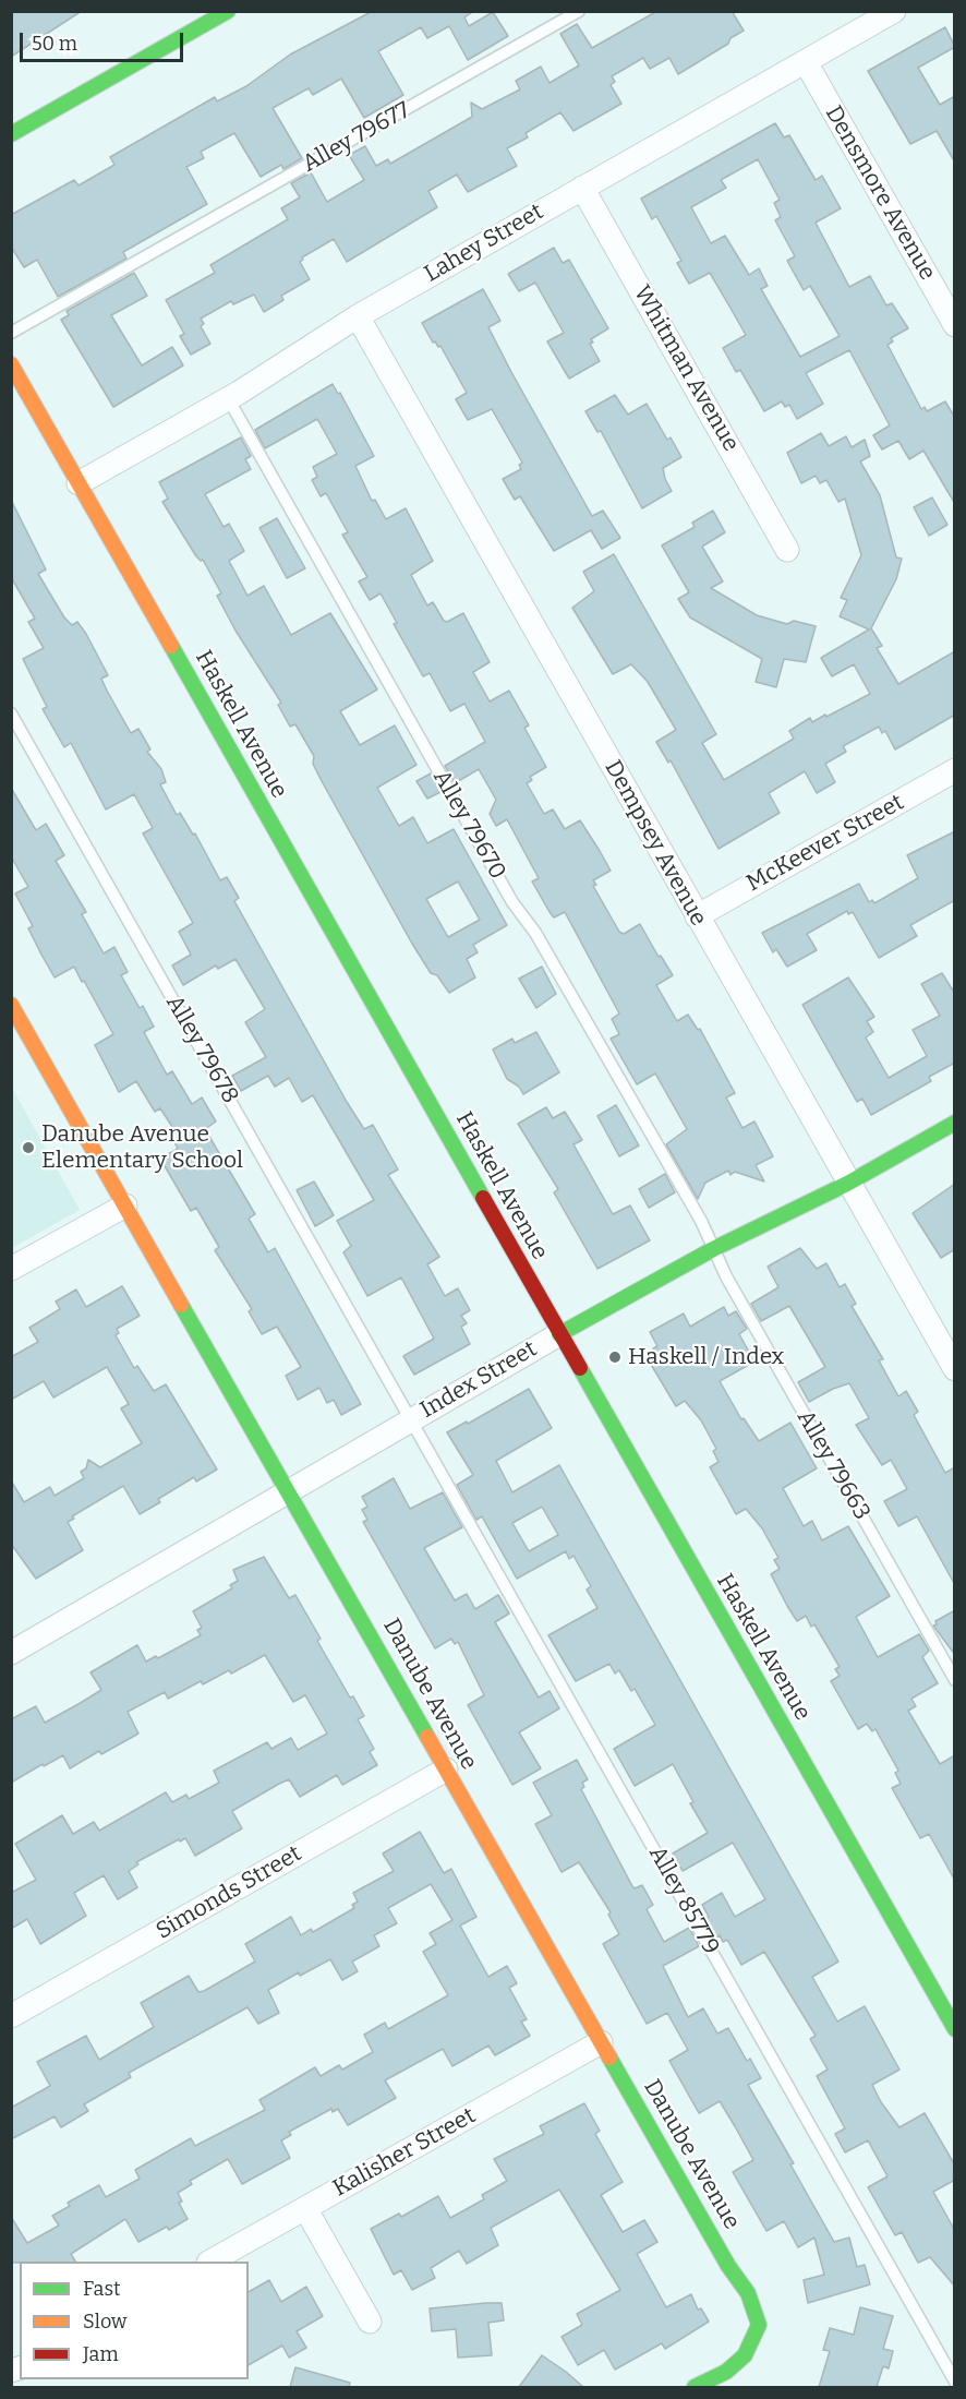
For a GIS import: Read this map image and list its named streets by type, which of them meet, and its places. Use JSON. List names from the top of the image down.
{
  "streets": {
    "main road": ["Haskell Avenue", "Index Street", "Danube Avenue"],
    "street": [
      "Densmore Avenue",
      "Lahey Street",
      "Whitman Avenue",
      "Dempsey Avenue",
      "McKeever Street",
      "Simonds Street",
      "Kalisher Street"
    ],
    "lane": [
      "Alley 79677",
      "Alley 79670",
      "Alley 79678",
      "Alley 79663",
      "Alley 85779"
    ]
  },
  "crossings": [
    ["Densmore Avenue", "Lahey Street"],
    ["Lahey Street", "Whitman Avenue"],
    ["Lahey Street", "Haskell Avenue"],
    ["Lahey Street", "Alley 79670"],
    ["Lahey Street", "Dempsey Avenue"],
    ["Haskell Avenue", "Index Street"],
    ["Alley 79670", "Index Street"],
    ["Alley 79670", "Alley 79663"],
    ["Dempsey Avenue", "McKeever Street"],
    ["Dempsey Avenue", "Index Street"],
    ["Alley 79678", "Index Street"],
    ["Alley 79678", "Alley 85779"],
    ["Index Street", "Alley 79663"],
    ["Index Street", "Danube Avenue"],
    ["Index Street", "Alley 85779"],
    ["Danube Avenue", "Simonds Street"],
    ["Danube Avenue", "Kalisher Street"]
  ],
  "places": ["Danube Avenue Elementary School", "Haskell / Index"],
  "legend": ["Fast", "Slow", "Jam"],
  "scale_bar": "50 m"
}
